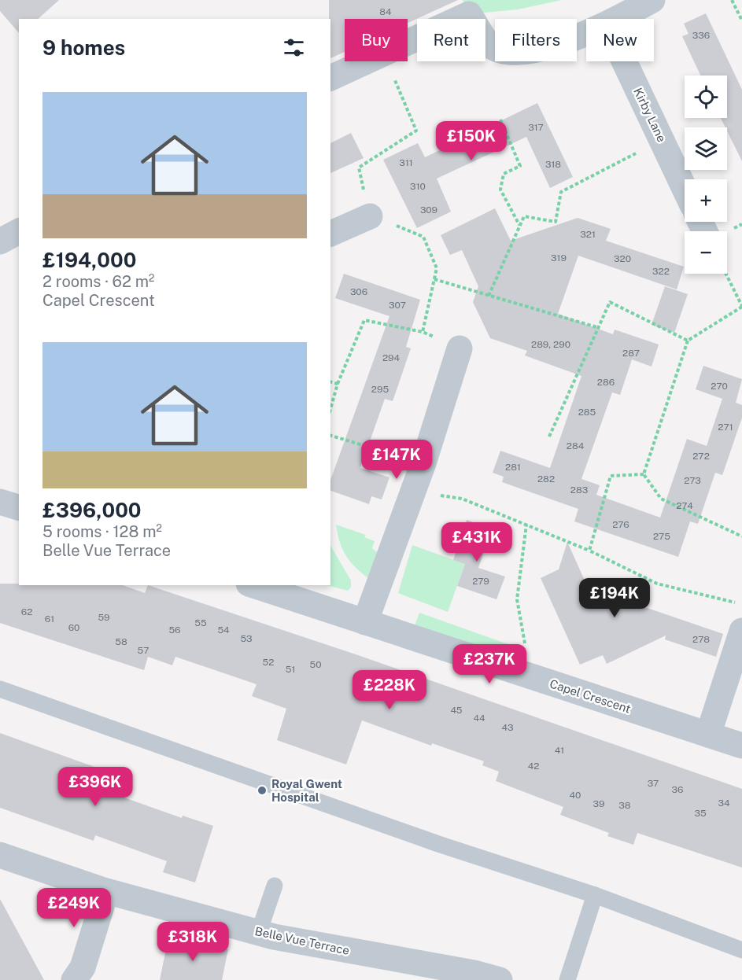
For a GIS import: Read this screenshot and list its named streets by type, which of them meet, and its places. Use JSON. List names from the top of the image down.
{
  "streets": {
    "street": ["Kirby Lane", "Capel Crescent", "Belle Vue Terrace"]
  },
  "places": ["Royal Gwent Hospital"],
  "house_numbers": [
    "84",
    "336",
    "317",
    "311",
    "318",
    "310",
    "309",
    "321",
    "319",
    "320",
    "322",
    "306",
    "307",
    "289, 290",
    "287",
    "294",
    "286",
    "270",
    "295",
    "285",
    "271",
    "284",
    "272",
    "281",
    "282",
    "273",
    "283",
    "274",
    "276",
    "275",
    "279",
    "62",
    "59",
    "61",
    "55",
    "60",
    "56",
    "54",
    "53",
    "278",
    "58",
    "57",
    "52",
    "50",
    "51",
    "45",
    "44",
    "43",
    "41",
    "42",
    "37",
    "36",
    "40",
    "34",
    "39",
    "38",
    "35"
  ],
  "page": {
    "chip": [
      "Buy",
      "Rent",
      "Filters",
      "New"
    ],
    "heading": "9 homes",
    "map_buttons": ["+", "−"],
    "list": [
      {
        "name": "£194,000",
        "note": "2 rooms · 62 m² · Capel Crescent"
      },
      {
        "name": "£396,000",
        "note": "5 rooms · 128 m² · Belle Vue Terrace"
      }
    ],
    "price": [
      "£150K",
      "£147K",
      "£431K",
      "£194K",
      "£237K",
      "£228K",
      "£396K",
      "£249K",
      "£318K"
    ]
  }
}
